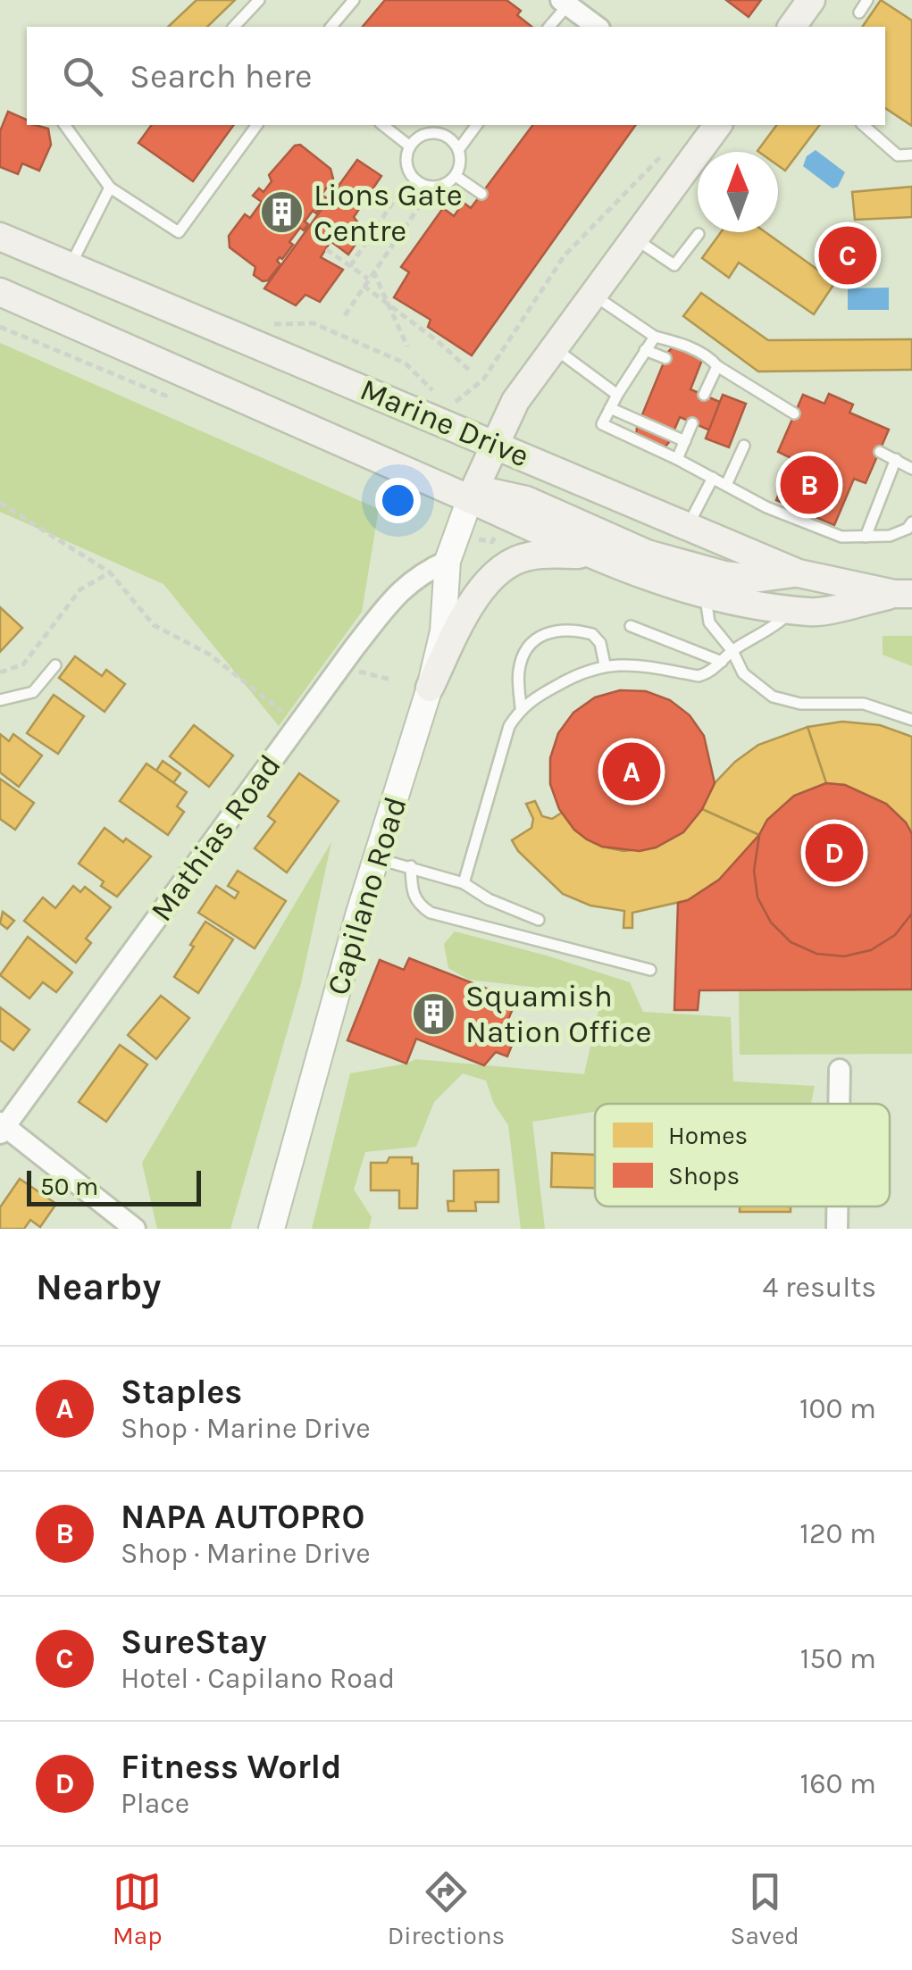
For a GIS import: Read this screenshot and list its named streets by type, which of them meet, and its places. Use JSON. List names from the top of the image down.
{
  "streets": {
    "main road": ["Marine Drive"],
    "street": ["Mathias Road", "Capilano Road"]
  },
  "crossings": [
    ["Marine Drive", "Capilano Road"],
    ["Mathias Road", "Capilano Road"]
  ],
  "places": {
    "building": ["Lions Gate Centre", "Squamish Nation Office"]
  },
  "legend": ["Homes", "Shops"],
  "scale_bar": "50 m",
  "north": "top",
  "page": {
    "search": "Search here",
    "pins": [
      "C",
      "B",
      "A",
      "D"
    ],
    "scale": "50 m",
    "heading": ["Nearby", "4 results"],
    "list": [
      {
        "mark": "A",
        "name": "Staples",
        "note": "Shop · Marine Drive",
        "value": "100 m"
      },
      {
        "mark": "B",
        "name": "NAPA AUTOPRO",
        "note": "Shop · Marine Drive",
        "value": "120 m"
      },
      {
        "mark": "C",
        "name": "SureStay",
        "note": "Hotel · Capilano Road",
        "value": "150 m"
      },
      {
        "mark": "D",
        "name": "Fitness World",
        "note": "Place",
        "value": "160 m"
      }
    ],
    "nav": ["Map", "Directions", "Saved"]
  }
}
